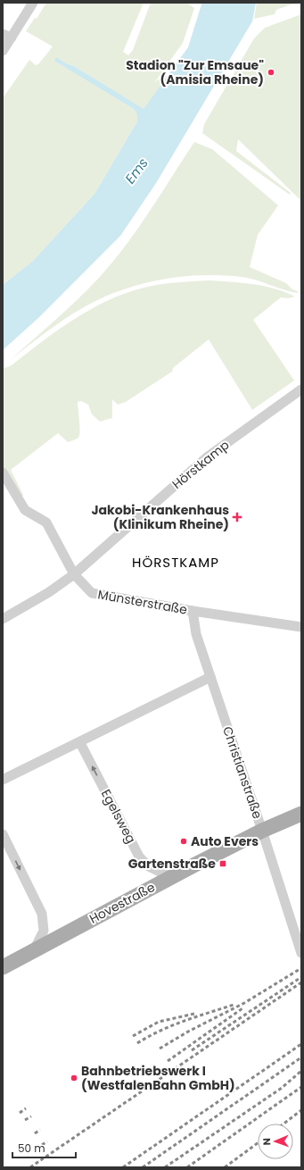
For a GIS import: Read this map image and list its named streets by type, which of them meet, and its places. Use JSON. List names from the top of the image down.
{
  "streets": {
    "main road": ["Hovestraße"],
    "street": [
      "Hörstkamp",
      "Münsterstraße",
      "Christianstraße",
      "Egelsweg"
    ]
  },
  "crossings": [
    ["Hörstkamp", "Münsterstraße"],
    ["Münsterstraße", "Christianstraße"],
    ["Christianstraße", "Hovestraße"],
    ["Egelsweg", "Hovestraße"]
  ],
  "one_way": ["Egelsweg"],
  "districts": ["HÖRSTKAMP"],
  "water": ["Ems"],
  "places": {
    "other": ["Stadion \"Zur Emsaue\" (Amisia Rheine)", "Auto Evers", "Bahnbetriebswerk I (WestfalenBahn GmbH)"],
    "health": ["Jakobi-Krankenhaus (Klinikum Rheine)"],
    "transit": ["Gartenstraße"]
  },
  "scale_bar": "50 m",
  "north": "left"
}
